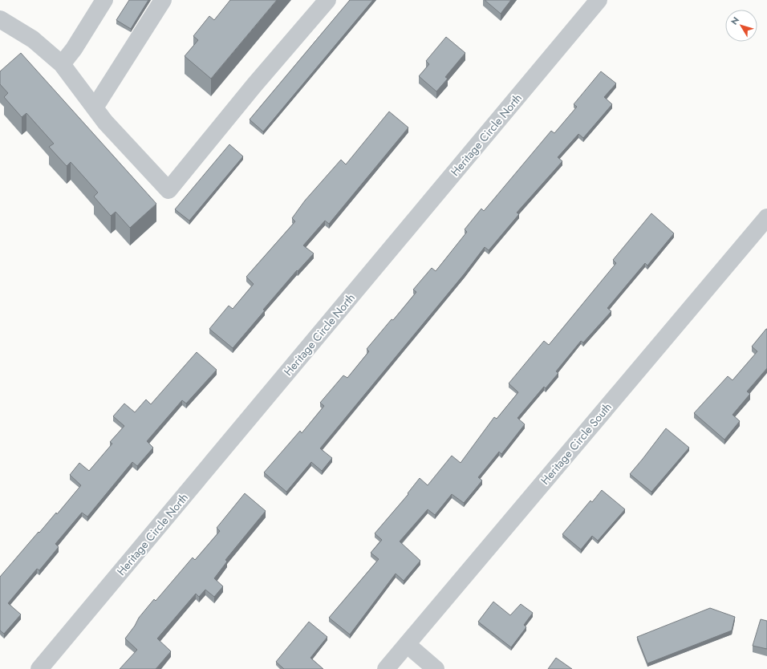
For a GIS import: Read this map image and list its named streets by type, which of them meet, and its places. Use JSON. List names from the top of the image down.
{
  "streets": {
    "street": ["Heritage Circle North", "Heritage Circle South"]
  },
  "north": "top left"
}
